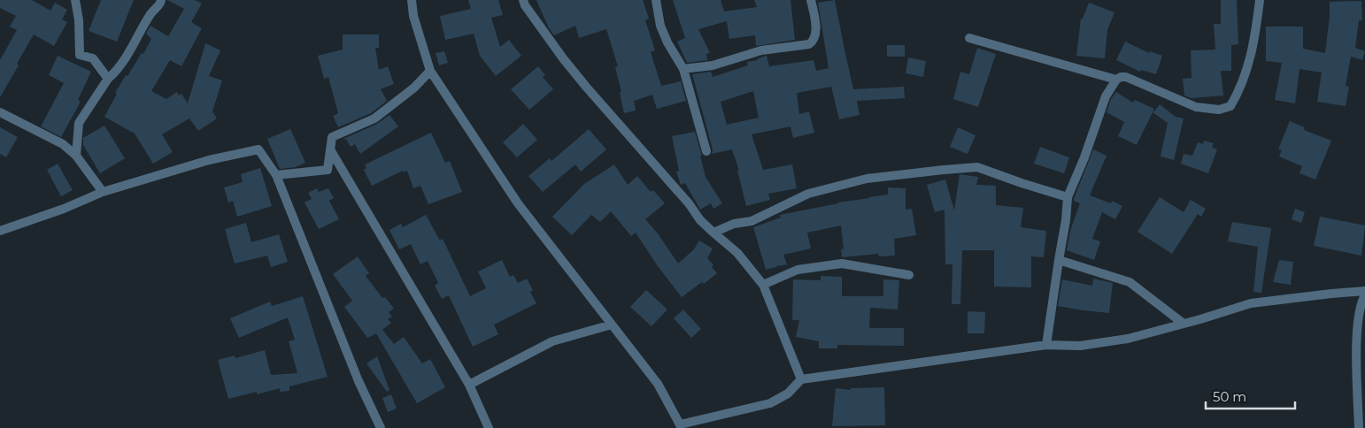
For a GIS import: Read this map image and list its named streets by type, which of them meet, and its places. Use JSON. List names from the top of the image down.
{
  "scale_bar": "50 m"
}
